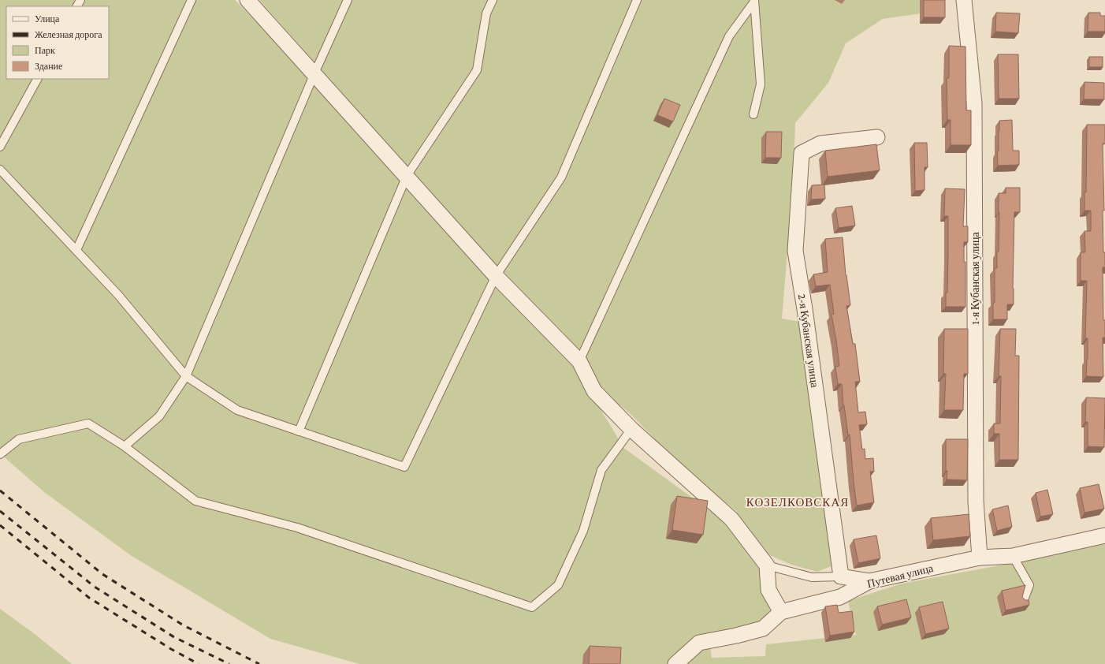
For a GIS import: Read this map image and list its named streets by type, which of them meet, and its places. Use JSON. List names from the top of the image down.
{
  "streets": {
    "street": ["1-я Кубанская улица", "2-я Кубанская улица", "Путевая улица"]
  },
  "crossings": [
    ["1-я Кубанская улица", "Путевая улица"]
  ],
  "districts": ["КОЗЕЛКОВСКАЯ"],
  "legend": [
    "Улица",
    "Железная дорога",
    "Парк",
    "Здание"
  ]
}
